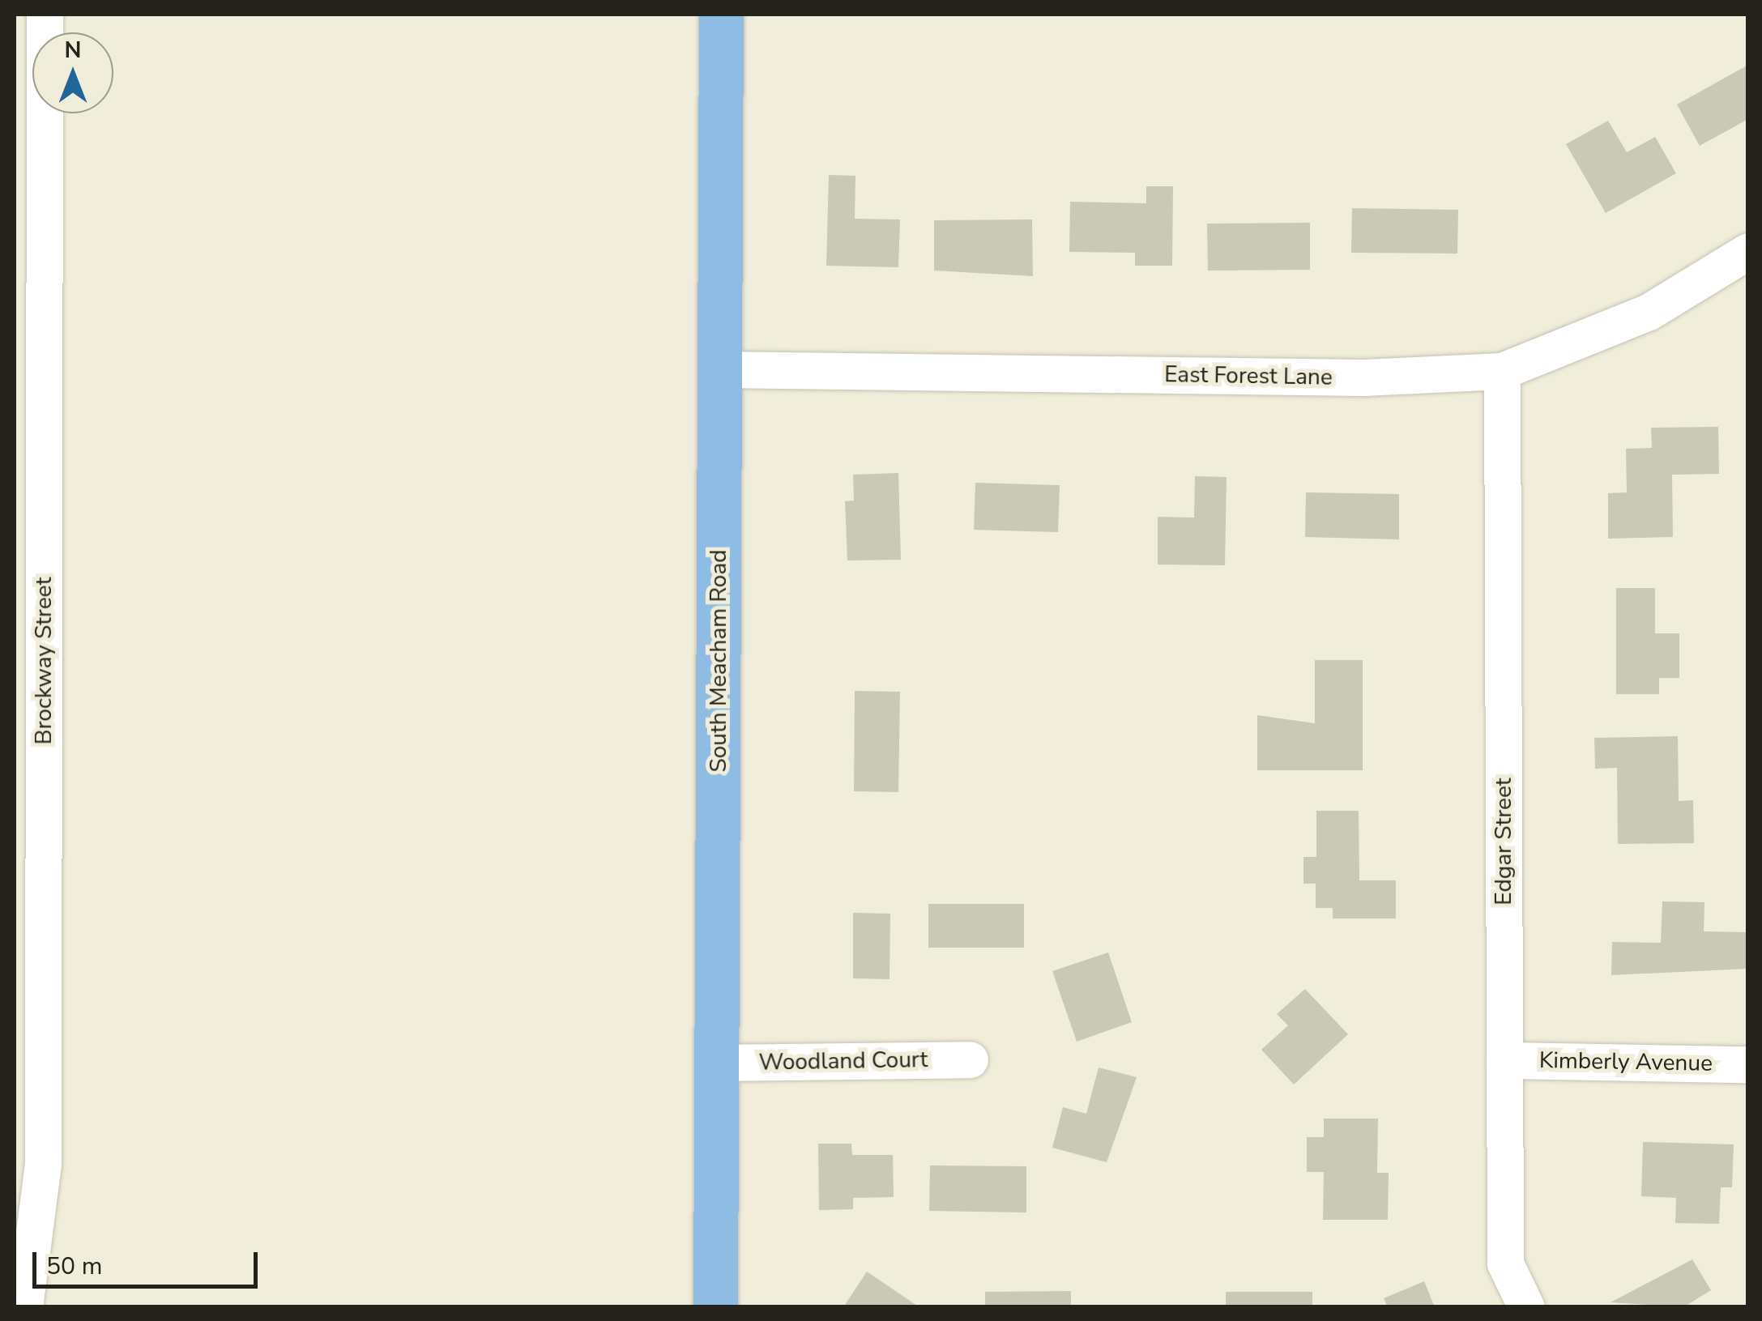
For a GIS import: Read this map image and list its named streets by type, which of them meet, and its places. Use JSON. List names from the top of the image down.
{
  "streets": {
    "main road": ["South Meacham Road"],
    "street": [
      "East Forest Lane",
      "Brockway Street",
      "Edgar Street",
      "Woodland Court",
      "Kimberly Avenue"
    ]
  },
  "crossings": [
    ["East Forest Lane", "South Meacham Road"],
    ["East Forest Lane", "Edgar Street"],
    ["South Meacham Road", "Woodland Court"],
    ["Edgar Street", "Kimberly Avenue"]
  ],
  "scale_bar": "50 m",
  "north": "top"
}
